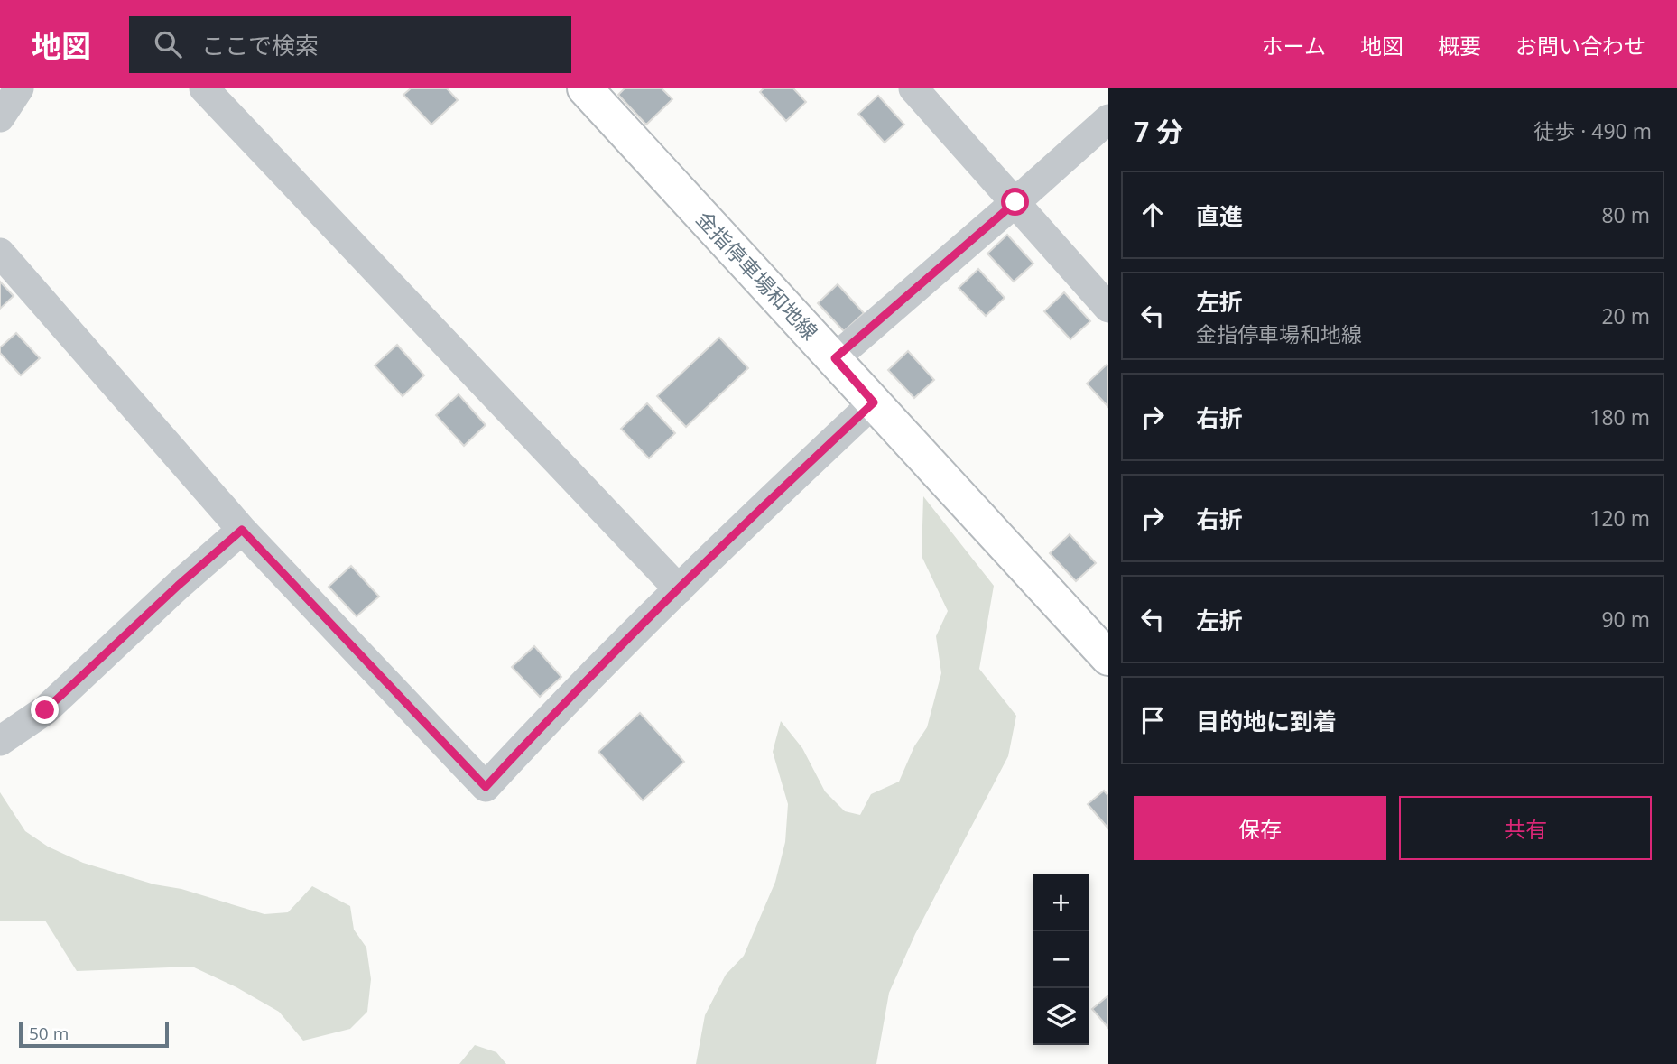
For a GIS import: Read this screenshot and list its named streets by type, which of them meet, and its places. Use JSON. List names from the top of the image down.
{
  "streets": {
    "main road": ["金指停車場和地線"]
  },
  "scale_bar": "50 m",
  "page": {
    "header": "地図",
    "search": "ここで検索",
    "nav": [
      "ホーム",
      "地図",
      "概要",
      "お問い合わせ"
    ],
    "heading": ["7 分", "徒歩 · 490 m"],
    "list": [
      ["直進", "80 m"],
      ["左折", "金指停車場和地線", "20 m"],
      ["右折", "180 m"],
      ["右折", "120 m"],
      ["左折", "90 m"],
      "目的地に到着"
    ],
    "buttons": ["保存", "共有"],
    "map_buttons": ["+", "−"],
    "scale": "50 m"
  }
}
